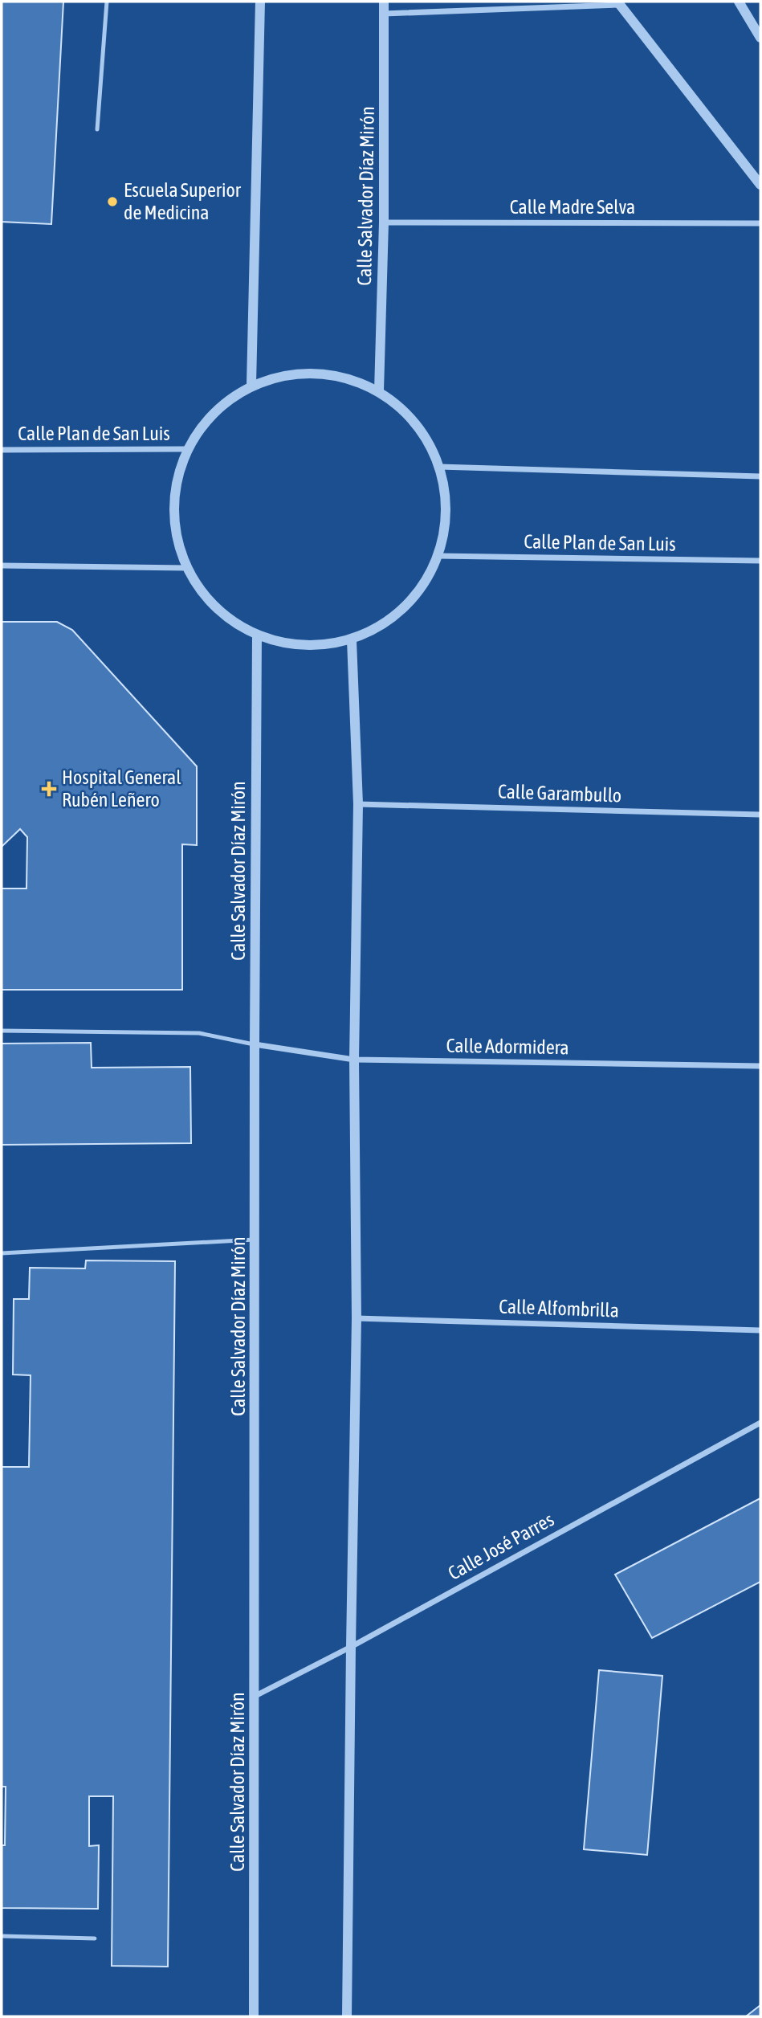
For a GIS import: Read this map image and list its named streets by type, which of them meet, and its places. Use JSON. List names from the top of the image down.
{
  "streets": {
    "street": [
      "Calle Salvador Díaz Mirón",
      "Calle Madre Selva",
      "Calle Plan de San Luis",
      "Calle Garambullo",
      "Calle Adormidera",
      "Calle Alfombrilla",
      "Calle José Parres"
    ]
  },
  "crossings": [
    ["Calle Salvador Díaz Mirón", "Calle Madre Selva"],
    ["Calle Salvador Díaz Mirón", "Calle Adormidera"],
    ["Calle Salvador Díaz Mirón", "Calle José Parres"]
  ],
  "places": {
    "other": ["Escuela Superior de Medicina"],
    "health": ["Hospital General Rubén Leñero"]
  }
}
